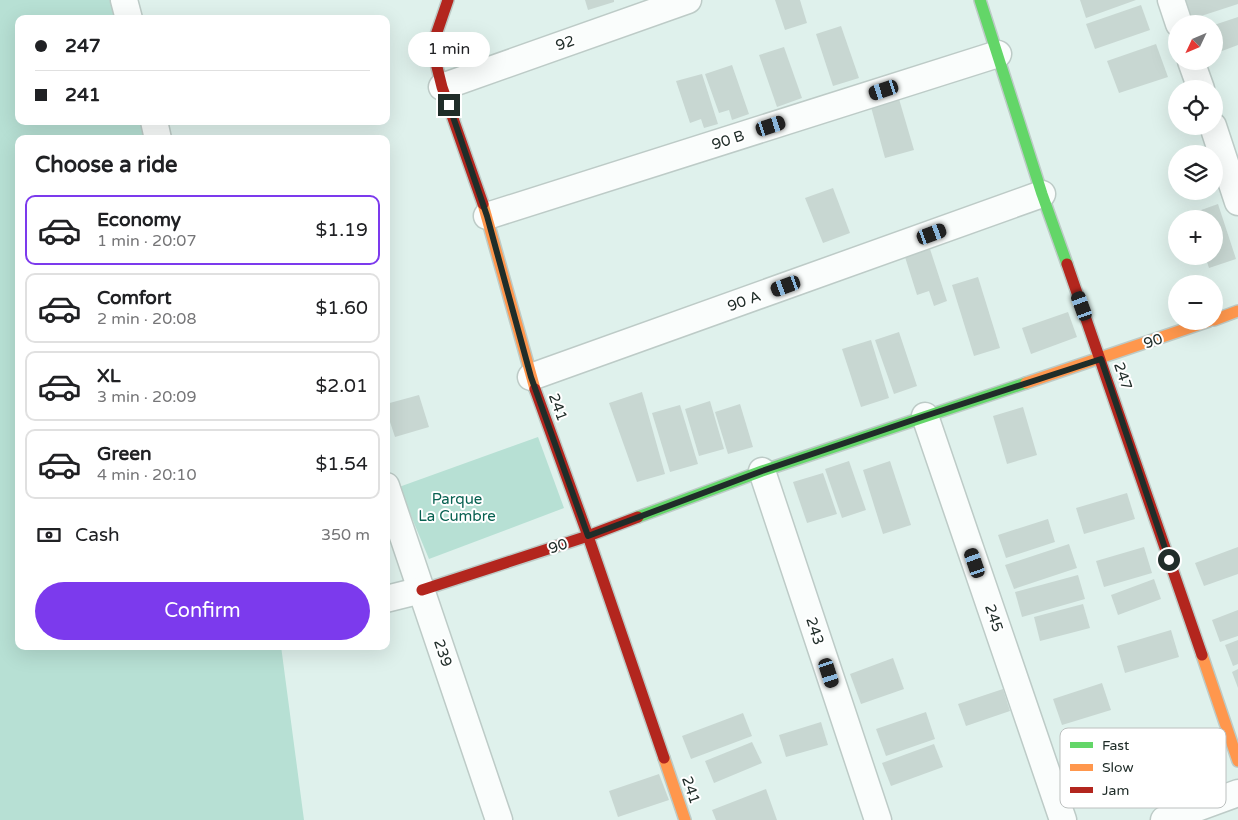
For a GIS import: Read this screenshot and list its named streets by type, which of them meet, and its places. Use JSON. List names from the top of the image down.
{
  "streets": {
    "street": [
      "92",
      "90 B",
      "90 A",
      "90",
      "247",
      "241",
      "245",
      "243",
      "239"
    ]
  },
  "crossings": [
    ["92", "241"],
    ["90 B", "247"],
    ["90 B", "241"],
    ["90 A", "247"],
    ["90 A", "241"],
    ["90", "247"],
    ["90", "241"],
    ["90", "245"],
    ["90", "243"],
    ["90", "239"]
  ],
  "parks": ["Parque La Cumbre"],
  "legend": ["Fast", "Slow", "Jam"],
  "north": "bottom left",
  "page": {
    "map_buttons": ["+", "−"],
    "banner": ["247", "241"],
    "bubble": "1 min",
    "heading": "Choose a ride",
    "list": [
      {
        "name": "Economy",
        "note": "1 min · 20:07",
        "value": "$1.19"
      },
      {
        "name": "Comfort",
        "note": "2 min · 20:08",
        "value": "$1.60"
      },
      {
        "name": "XL",
        "note": "3 min · 20:09",
        "value": "$2.01"
      },
      {
        "name": "Green",
        "note": "4 min · 20:10",
        "value": "$1.54"
      }
    ],
    "pay": ["Cash", "350 m"],
    "buttons": "Confirm"
  }
}
